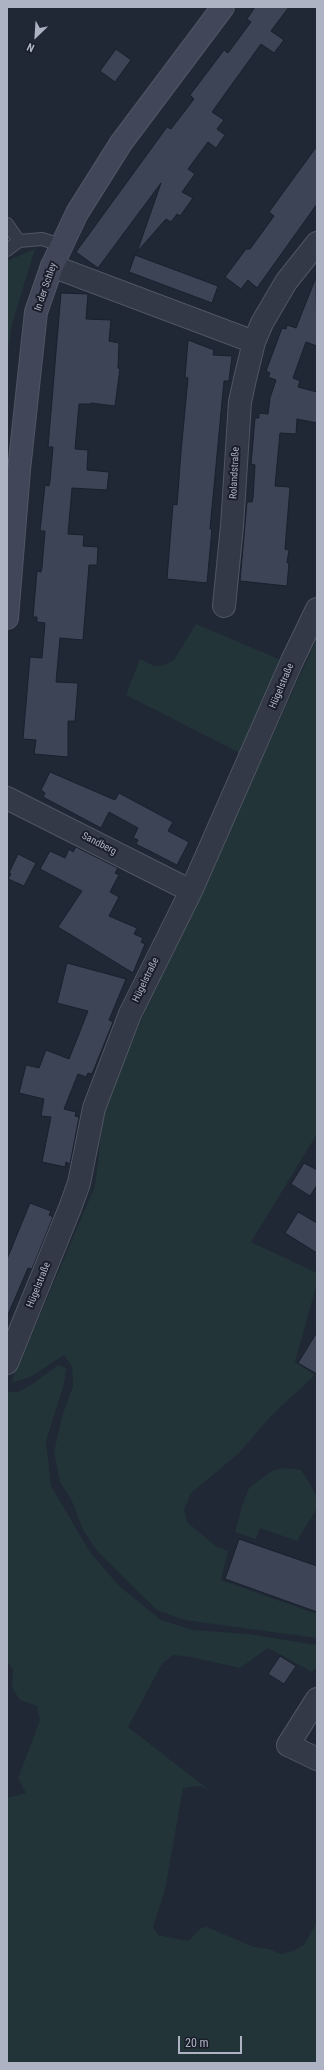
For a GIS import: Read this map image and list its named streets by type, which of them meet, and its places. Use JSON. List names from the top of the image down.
{
  "streets": {
    "street": [
      "In der Schley",
      "Rolandstraße",
      "Hügelstraße",
      "Sandberg"
    ]
  },
  "crossings": [
    ["Hügelstraße", "Sandberg"]
  ],
  "scale_bar": "20 m",
  "north": "bottom left"
}
